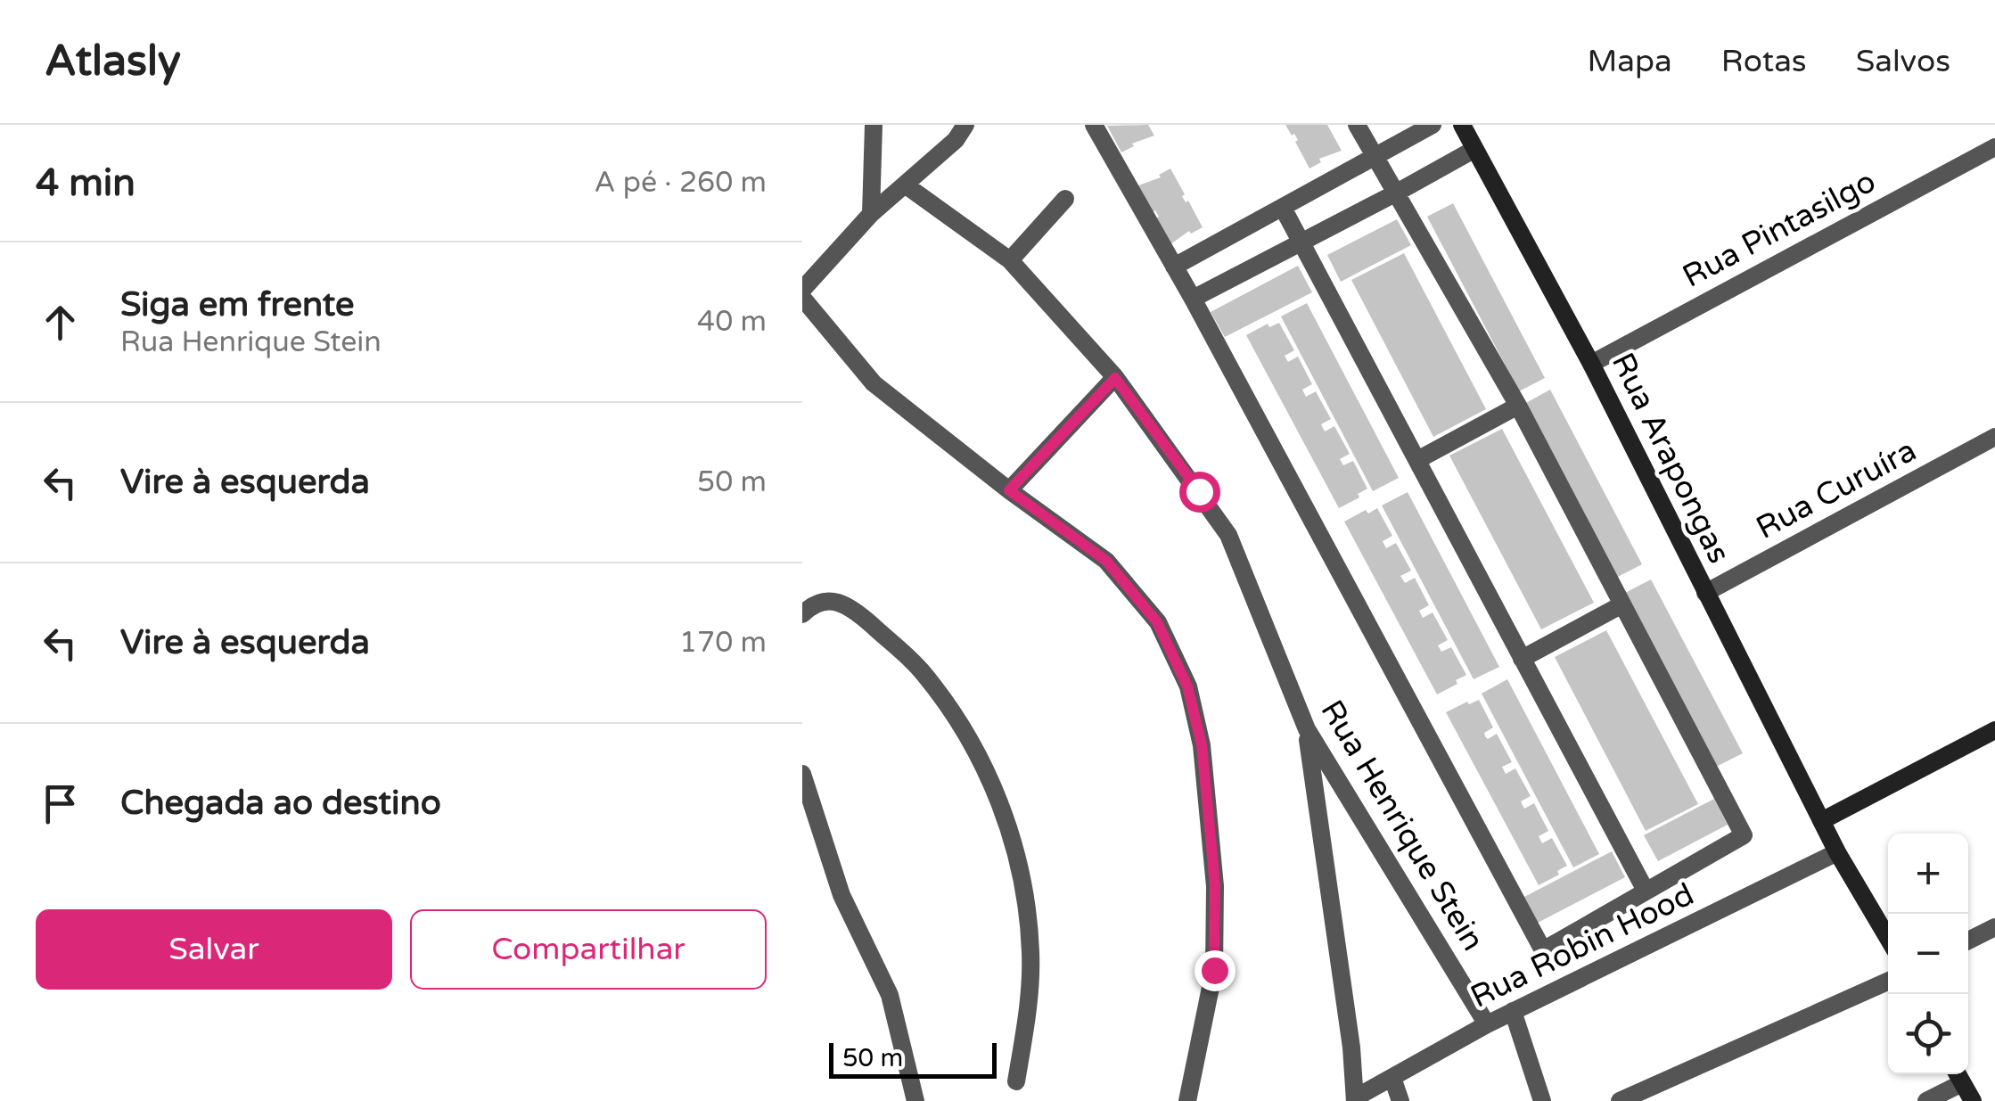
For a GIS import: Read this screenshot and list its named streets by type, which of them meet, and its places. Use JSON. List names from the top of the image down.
{
  "streets": {
    "street": [
      "Rua Pintasilgo",
      "Rua Arapongas",
      "Rua Curuíra",
      "Rua Henrique Stein",
      "Rua Robin Hood"
    ]
  },
  "crossings": [
    ["Rua Pintasilgo", "Rua Arapongas"],
    ["Rua Arapongas", "Rua Curuíra"],
    ["Rua Arapongas", "Rua Robin Hood"],
    ["Rua Henrique Stein", "Rua Robin Hood"]
  ],
  "scale_bar": "50 m",
  "page": {
    "header": "Atlasly",
    "nav": ["Mapa", "Rotas", "Salvos"],
    "heading": ["4 min", "A pé · 260 m"],
    "list": [
      ["Siga em frente", "Rua Henrique Stein", "40 m"],
      ["Vire à esquerda", "50 m"],
      ["Vire à esquerda", "170 m"],
      "Chegada ao destino"
    ],
    "map_buttons": ["+", "−"],
    "buttons": ["Salvar", "Compartilhar"],
    "scale": "50 m"
  }
}
